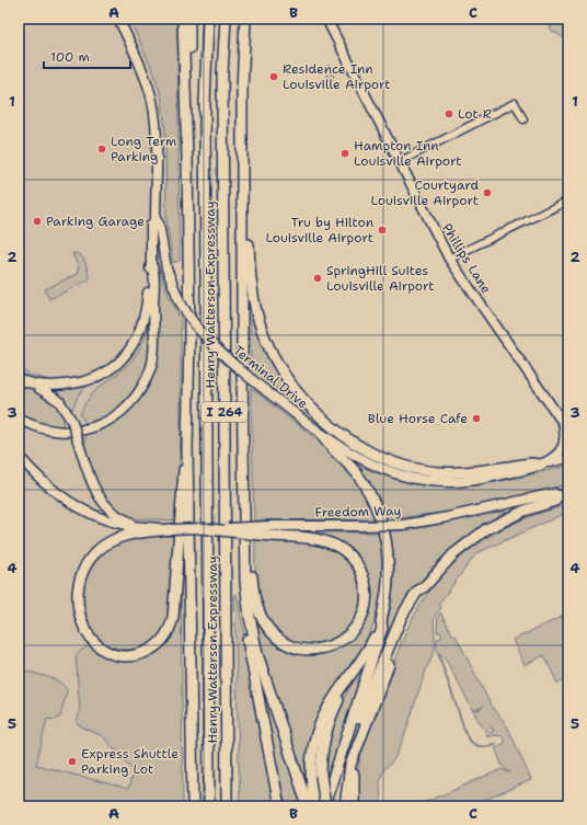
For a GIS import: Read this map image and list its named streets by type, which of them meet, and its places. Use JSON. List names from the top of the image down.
{
  "streets": {
    "highway": ["Henry Watterson Expressway", "I 264"],
    "main road": ["Phillips Lane", "Terminal Drive", "Freedom Way"]
  },
  "places": [
    "Residence Inn Louisville Airport",
    "Lot R",
    "Long Term Parking",
    "Hampton Inn Louisville Airport",
    "Courtyard Louisville Airport",
    "Parking Garage",
    "Tru by Hilton Louisville Airport",
    "SpringHill Suites Louisville Airport",
    "Blue Horse Cafe",
    "Express Shuttle Parking Lot"
  ],
  "scale_bar": "100 m",
  "grid": {
    "columns": ["A", "B", "C"],
    "rows": [
      "1",
      "2",
      "3",
      "4",
      "5"
    ]
  }
}
